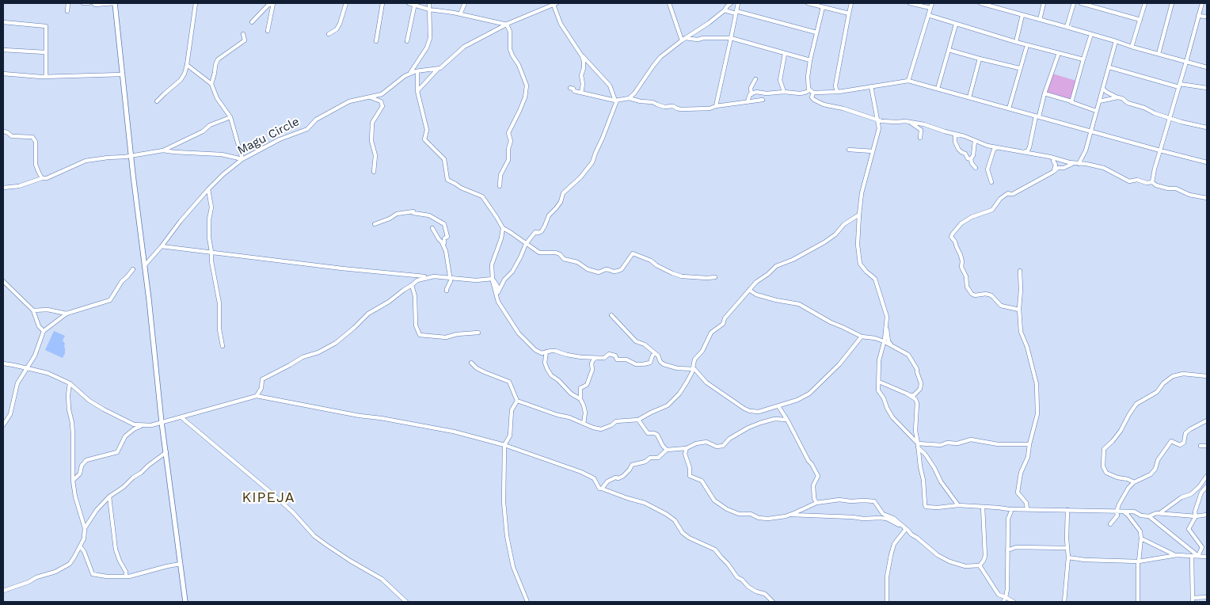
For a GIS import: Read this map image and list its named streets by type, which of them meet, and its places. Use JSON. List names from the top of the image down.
{
  "streets": {
    "street": ["Magu Circle"]
  },
  "districts": ["KIPEJA"]
}
